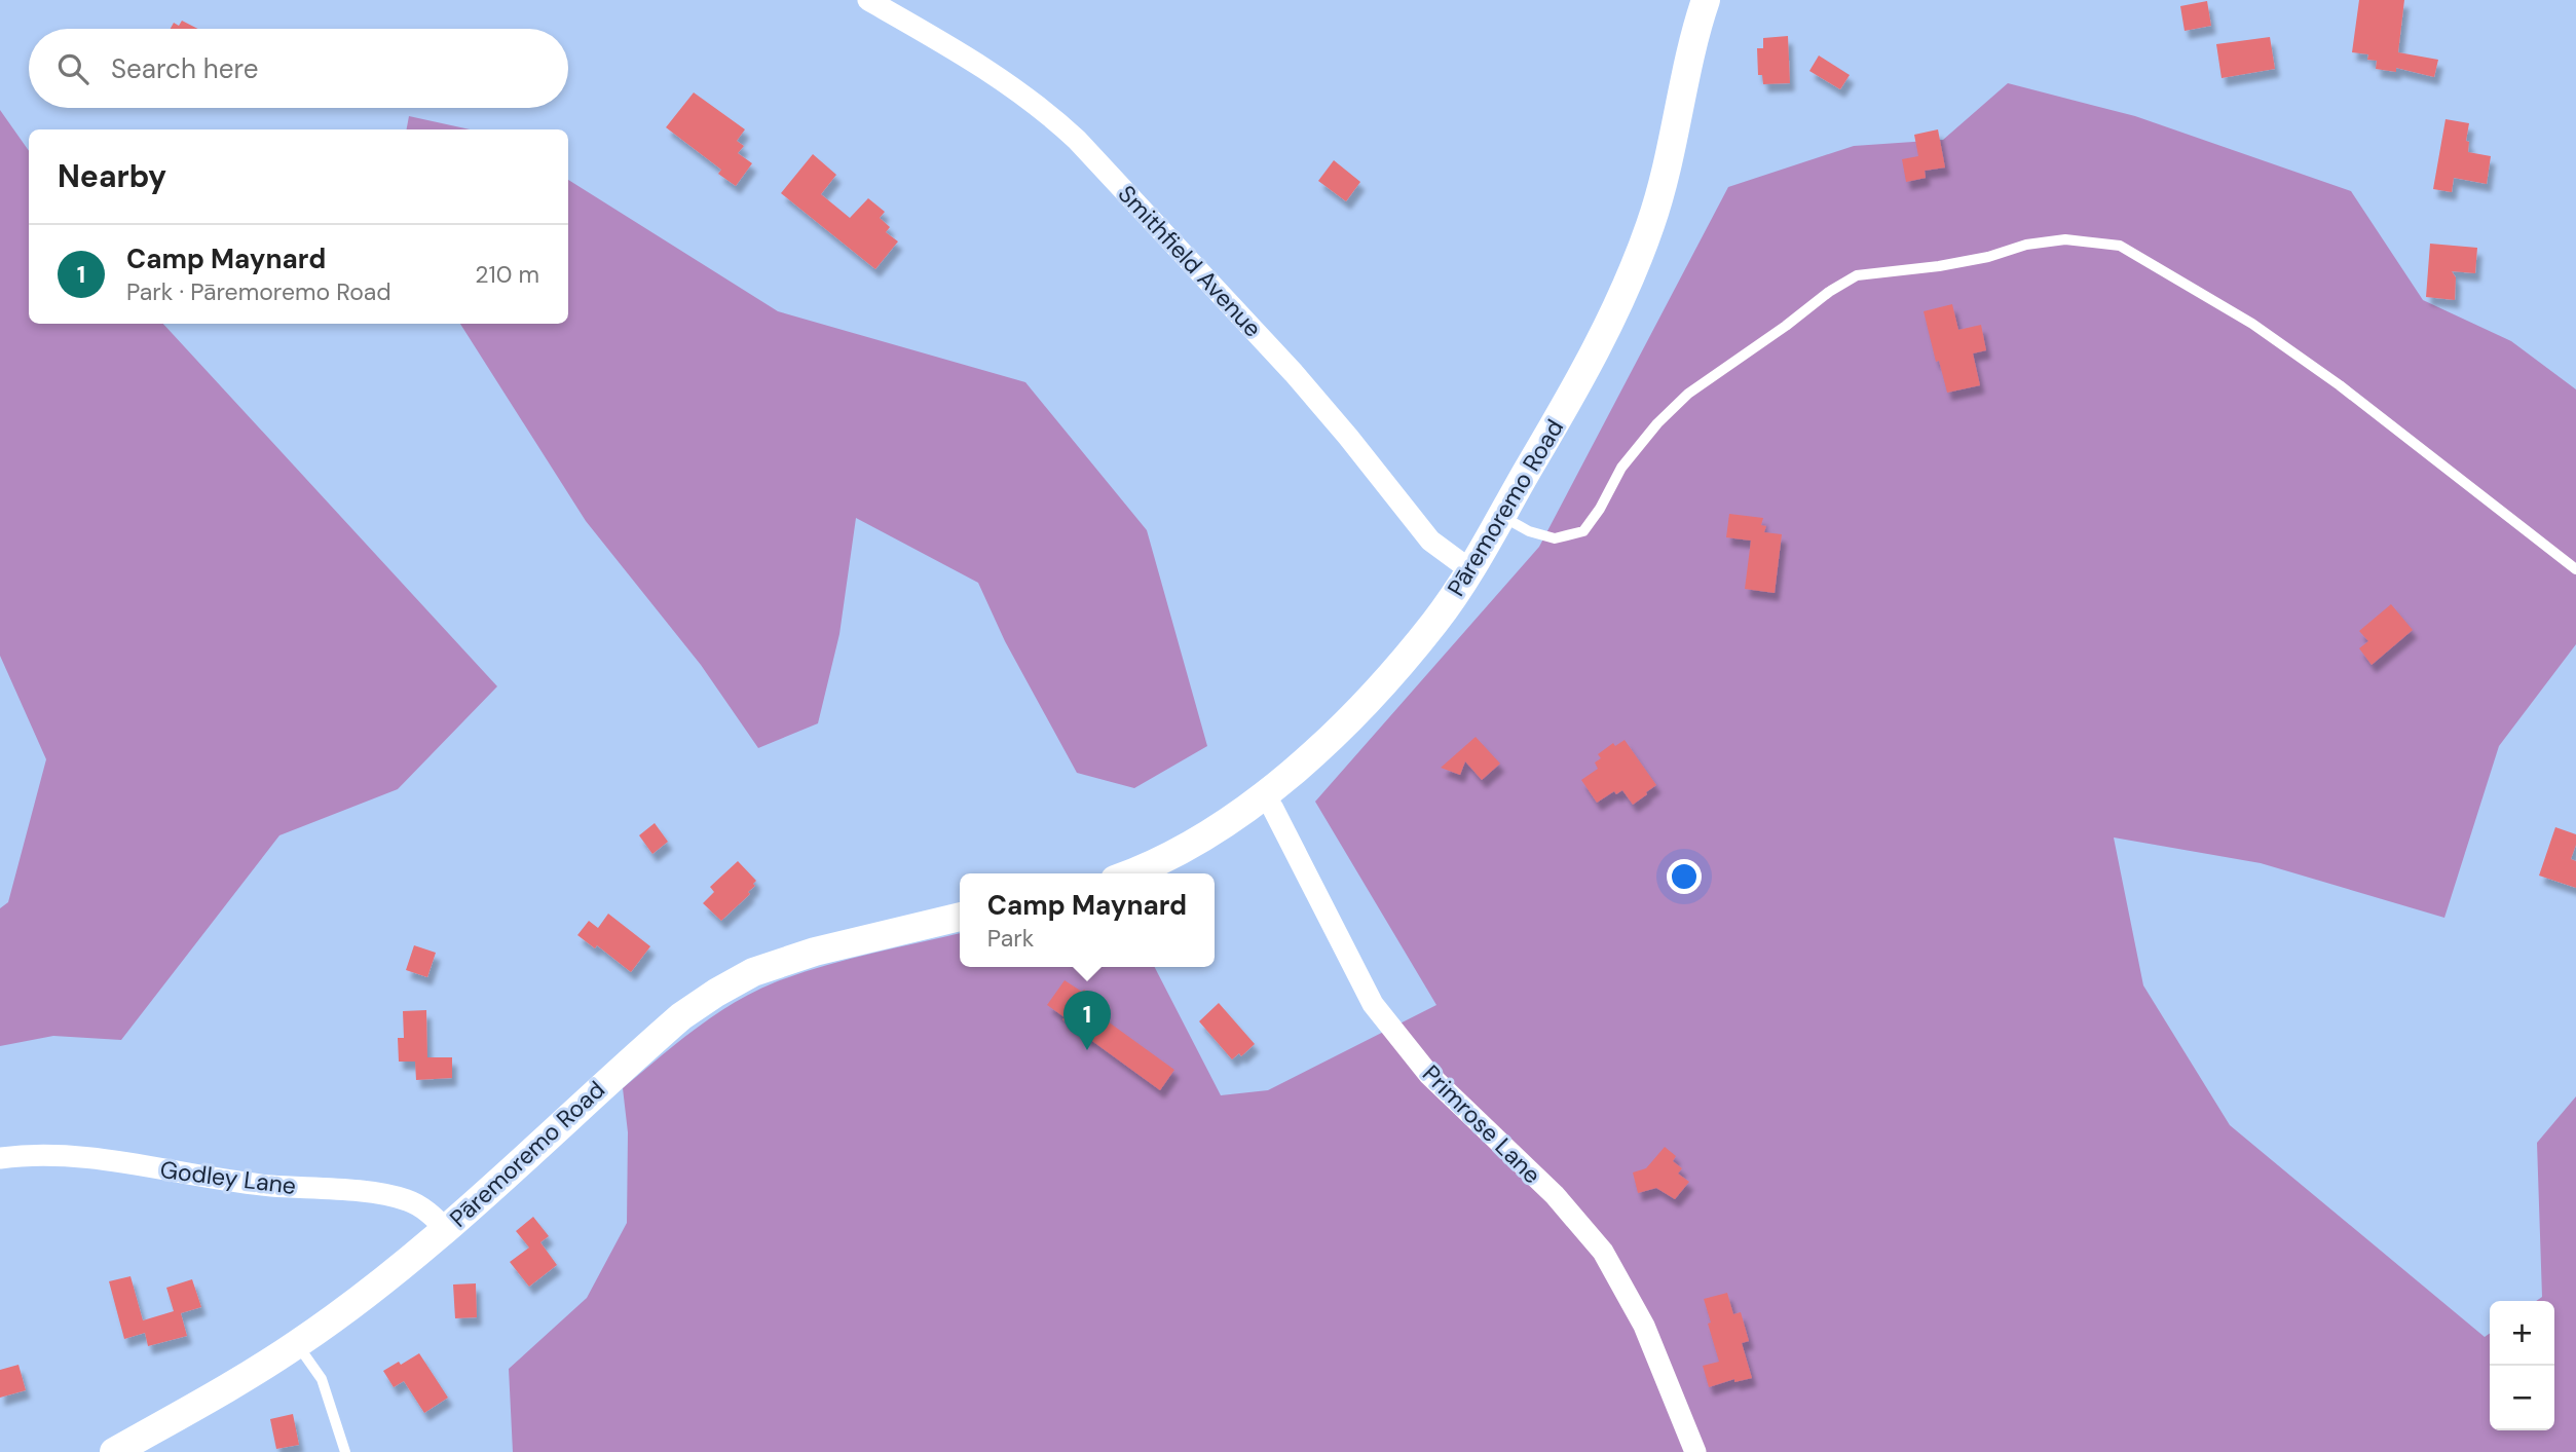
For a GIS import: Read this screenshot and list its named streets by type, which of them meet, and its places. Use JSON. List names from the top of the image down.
{
  "streets": {
    "street": [
      "Smithfield Avenue",
      "Pāremoremo Road",
      "Primrose Lane",
      "Godley Lane"
    ]
  },
  "crossings": [
    ["Smithfield Avenue", "Pāremoremo Road"],
    ["Pāremoremo Road", "Primrose Lane"],
    ["Pāremoremo Road", "Godley Lane"]
  ],
  "page": {
    "search": "Search here",
    "heading": "Nearby",
    "list": [
      {
        "mark": "1",
        "name": "Camp Maynard",
        "note": "Park · Pāremoremo Road",
        "value": "210 m"
      }
    ],
    "popup": ["Camp Maynard", "Park"],
    "pins": "1",
    "map_buttons": ["+", "−"]
  }
}
